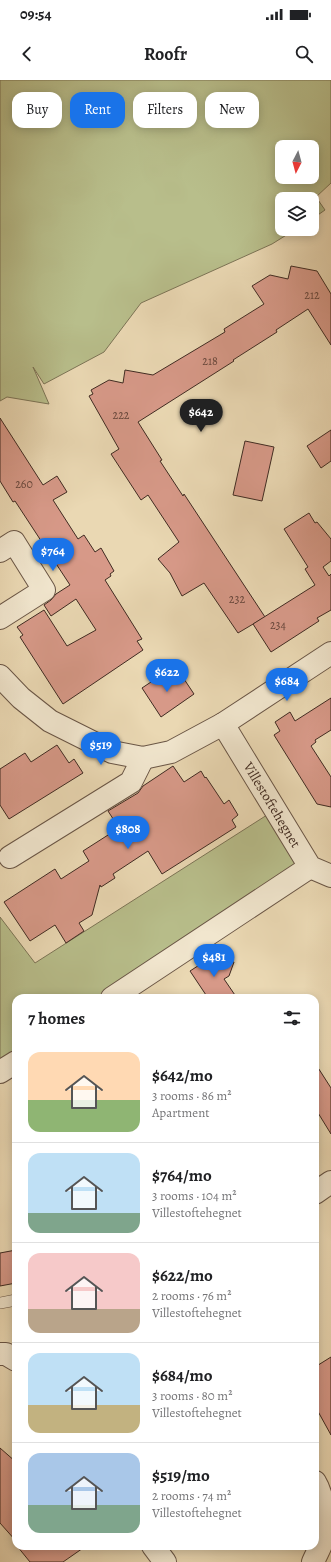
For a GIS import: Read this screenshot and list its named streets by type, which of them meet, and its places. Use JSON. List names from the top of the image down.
{
  "streets": {
    "street": ["Villestoftehegnet"]
  },
  "house_numbers": [
    "212",
    "218",
    "222",
    "260",
    "232",
    "234"
  ],
  "north": "bottom",
  "page": {
    "status": "09:54",
    "header": "Roofr",
    "chip": [
      "Buy",
      "Rent",
      "Filters",
      "New"
    ],
    "price": [
      "$642",
      "$764",
      "$622",
      "$684",
      "$519",
      "$808",
      "$481"
    ],
    "heading": "7 homes",
    "list": [
      {
        "name": "$642/mo",
        "note": "3 rooms · 86 m² · Apartment"
      },
      {
        "name": "$764/mo",
        "note": "3 rooms · 104 m² · Villestoftehegnet"
      },
      {
        "name": "$622/mo",
        "note": "2 rooms · 76 m² · Villestoftehegnet"
      },
      {
        "name": "$684/mo",
        "note": "3 rooms · 80 m² · Villestoftehegnet"
      },
      {
        "name": "$519/mo",
        "note": "2 rooms · 74 m² · Villestoftehegnet"
      }
    ]
  }
}
